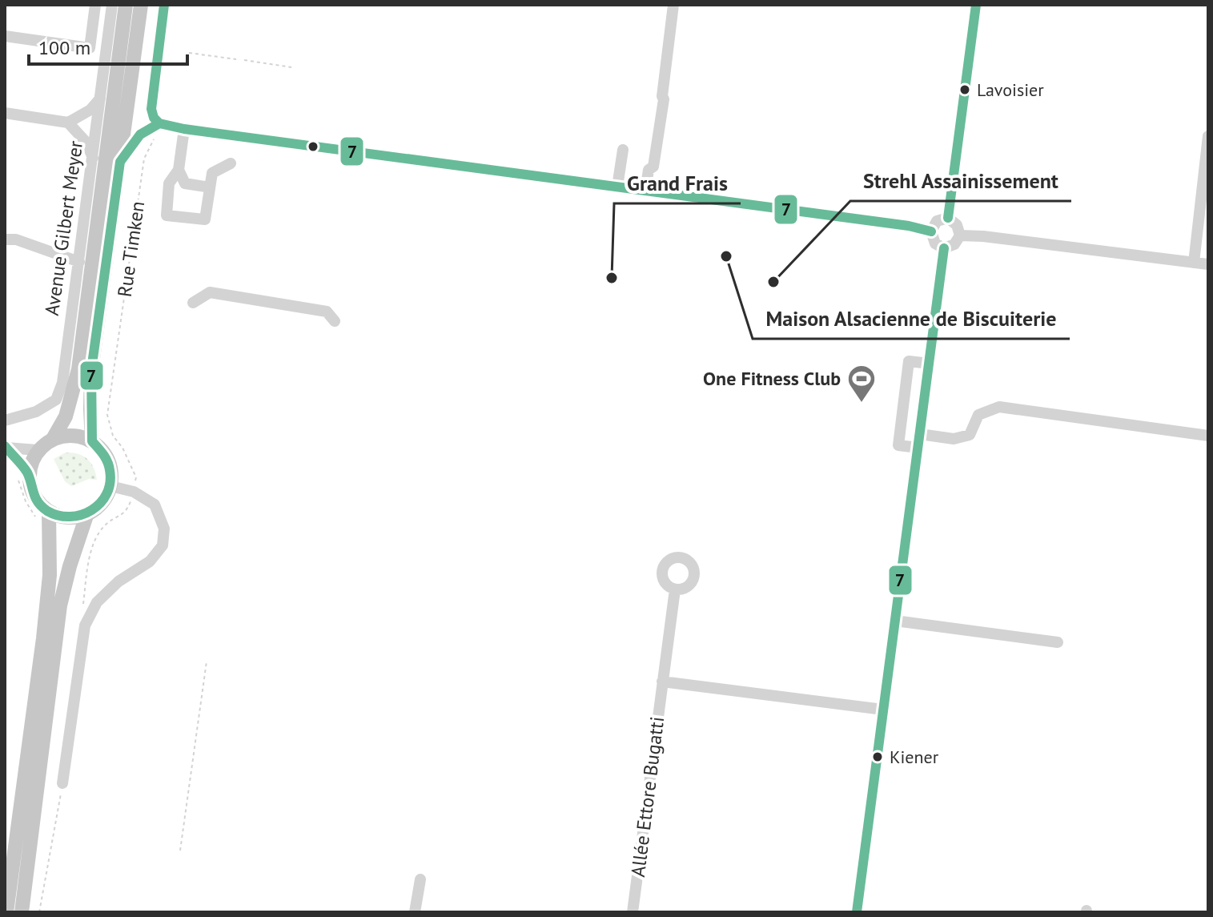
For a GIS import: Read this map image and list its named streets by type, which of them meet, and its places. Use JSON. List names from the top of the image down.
{
  "streets": {
    "main road": ["Avenue Gilbert Meyer"],
    "street": ["Allée Ettore Bugatti"],
    "path": ["Rue Timken"]
  },
  "places": {
    "other": [
      "Lavoisier",
      "Maison Alsacienne de Biscuiterie",
      "Grand Frais",
      "Strehl Assainissement",
      "Kiener"
    ],
    "sports": ["One Fitness Club"]
  },
  "lines": ["transit line 7"],
  "scale_bar": "100 m"
}
